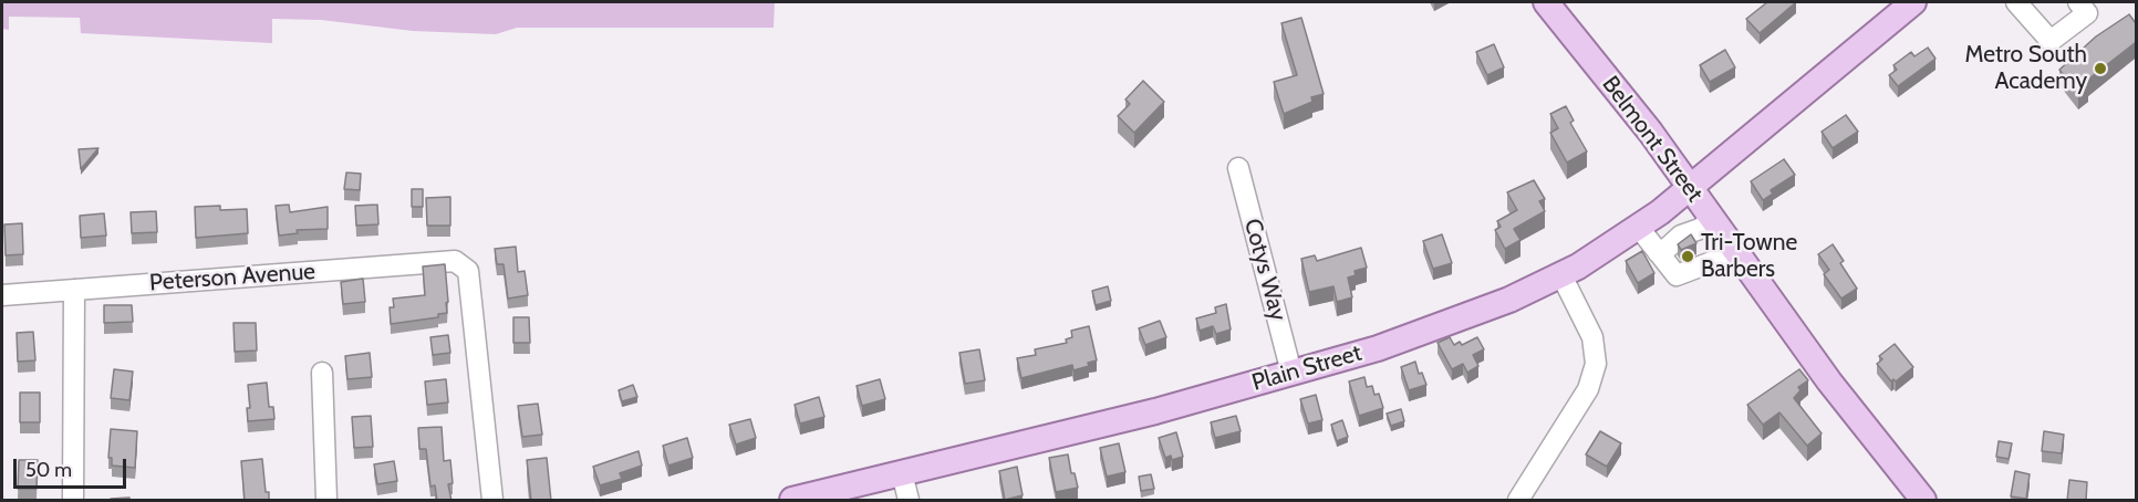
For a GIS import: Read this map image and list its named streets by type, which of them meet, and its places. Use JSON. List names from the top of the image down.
{
  "streets": {
    "main road": ["Belmont Street", "Plain Street"],
    "street": ["Cotys Way", "Peterson Avenue"]
  },
  "crossings": [
    ["Belmont Street", "Plain Street"],
    ["Cotys Way", "Plain Street"]
  ],
  "places": ["Metro South Academy", "Tri-Towne Barbers"],
  "scale_bar": "50 m"
}
